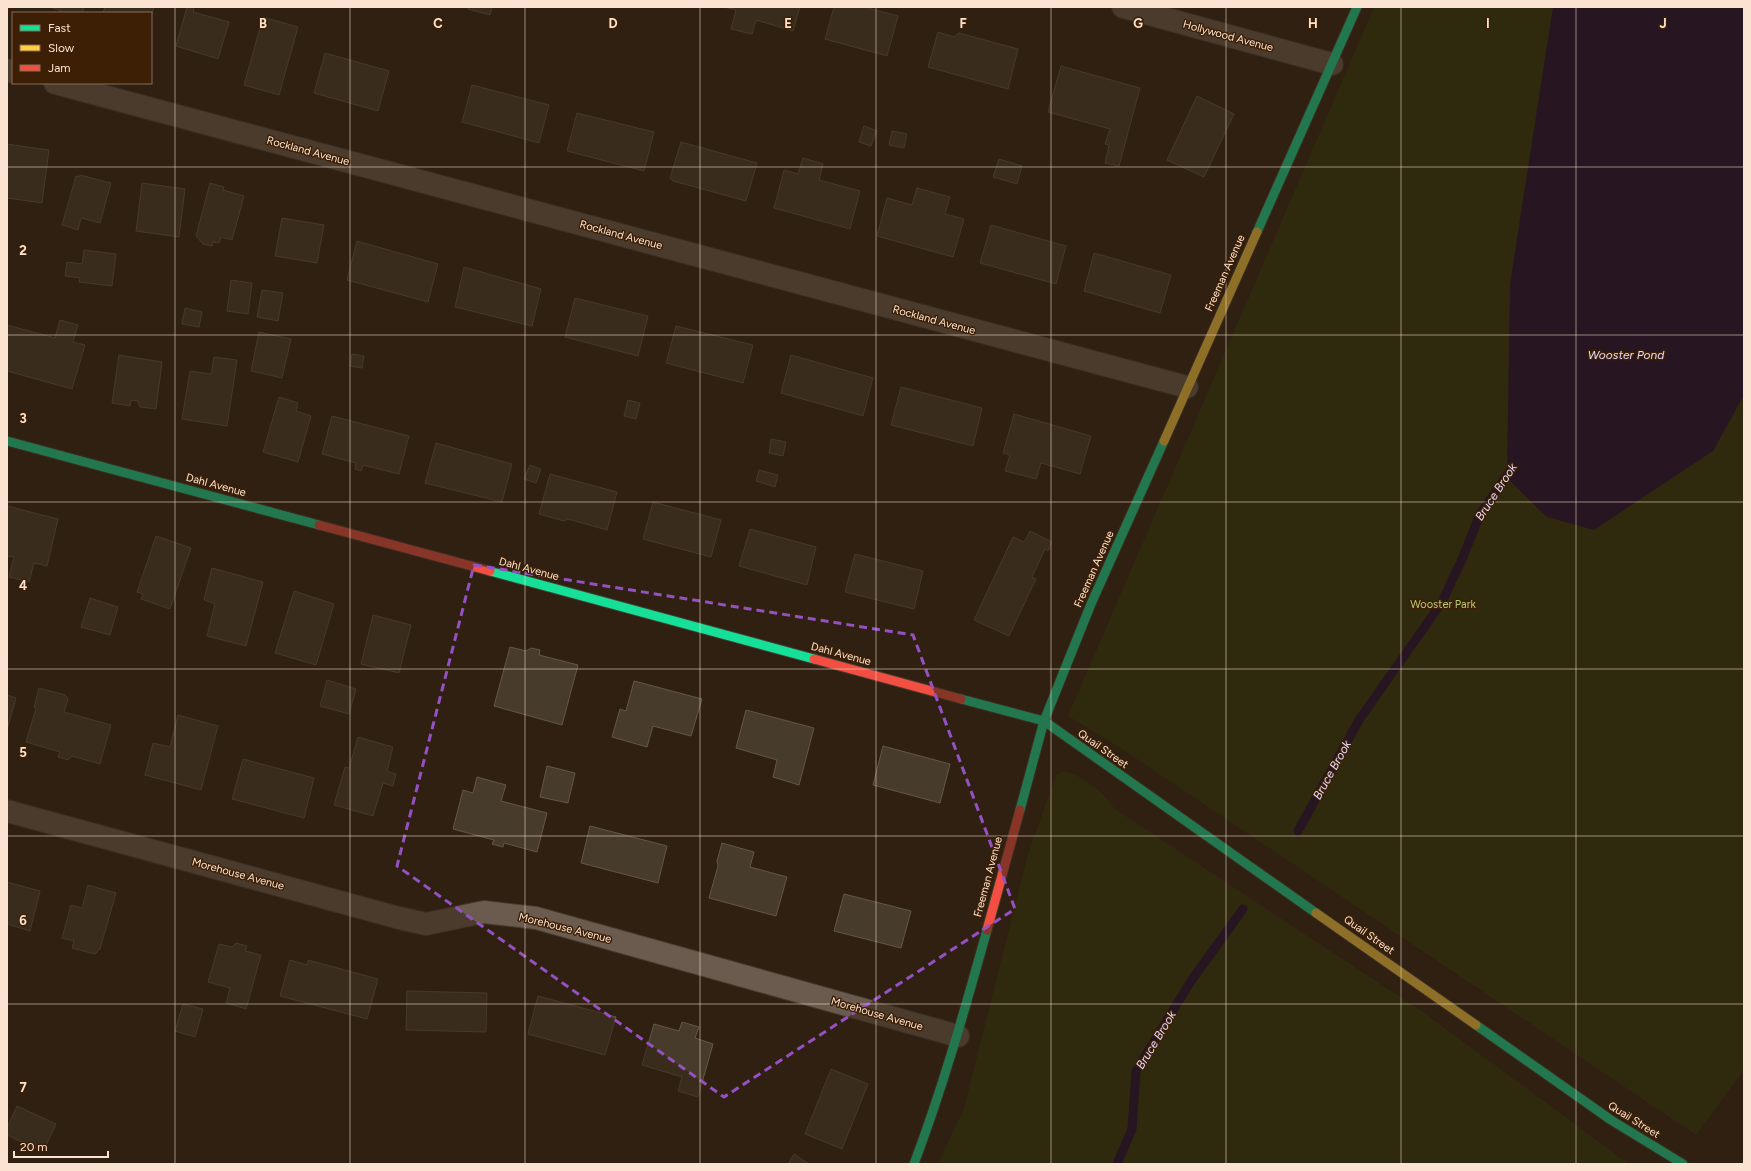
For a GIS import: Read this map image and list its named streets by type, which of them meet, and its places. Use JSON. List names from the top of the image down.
{
  "streets": {
    "street": [
      "Hollywood Avenue",
      "Rockland Avenue",
      "Freeman Avenue",
      "Dahl Avenue",
      "Quail Street",
      "Morehouse Avenue"
    ]
  },
  "crossings": [
    ["Hollywood Avenue", "Freeman Avenue"],
    ["Rockland Avenue", "Freeman Avenue"],
    ["Freeman Avenue", "Dahl Avenue"],
    ["Freeman Avenue", "Quail Street"],
    ["Freeman Avenue", "Morehouse Avenue"],
    ["Dahl Avenue", "Quail Street"]
  ],
  "water": ["Wooster Pond", "Bruce Brook"],
  "parks": ["Wooster Park"],
  "legend": ["Fast", "Slow", "Jam"],
  "scale_bar": "20 m",
  "grid": {
    "columns": [
      "B",
      "C",
      "D",
      "E",
      "F",
      "G",
      "H",
      "I",
      "J"
    ],
    "rows": [
      "2",
      "3",
      "4",
      "5",
      "6",
      "7"
    ]
  }
}
